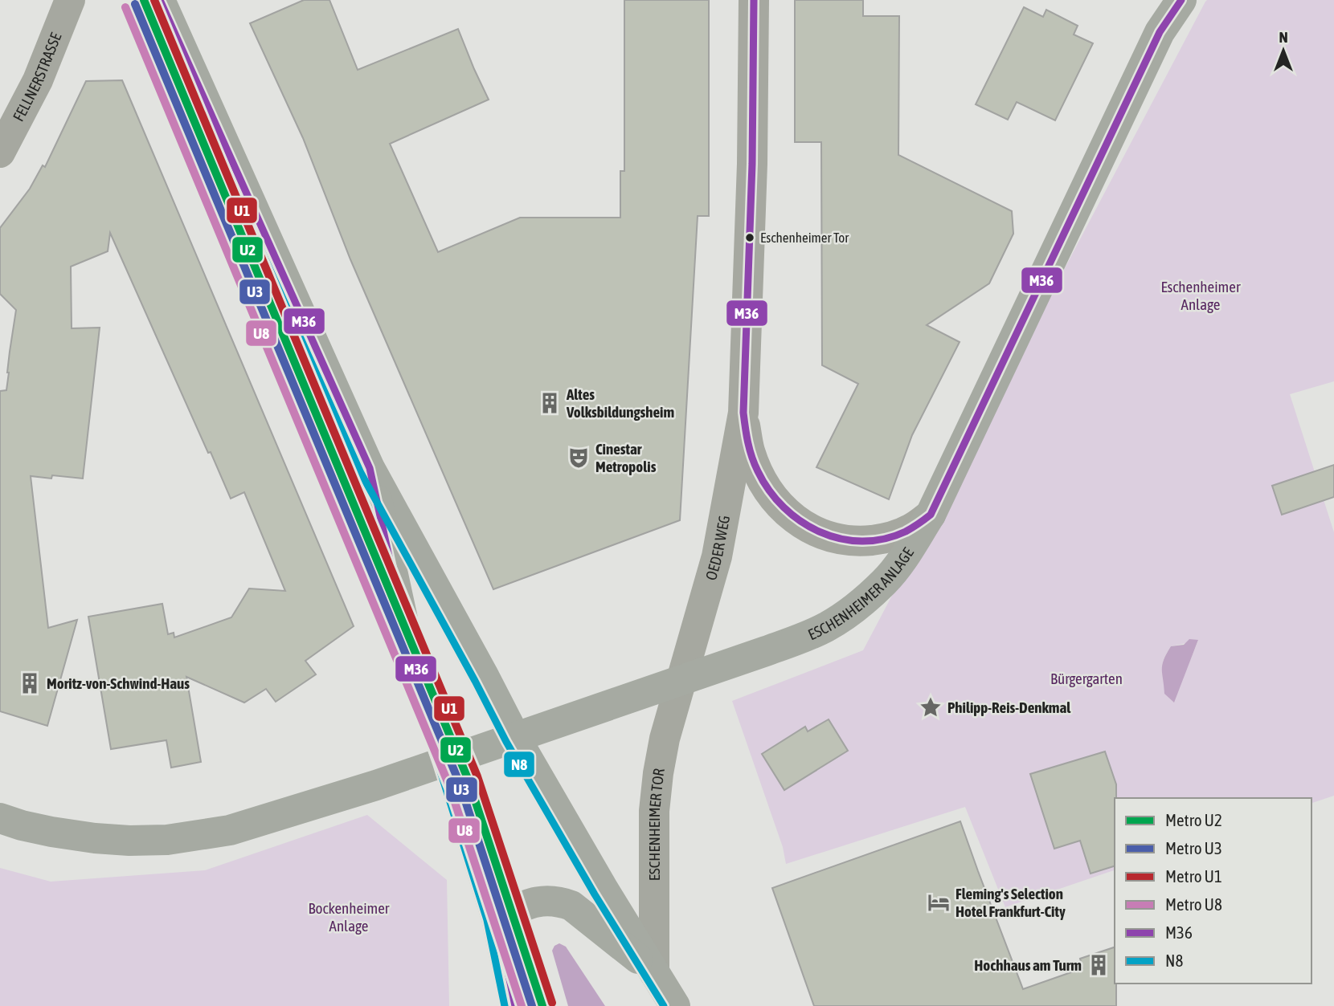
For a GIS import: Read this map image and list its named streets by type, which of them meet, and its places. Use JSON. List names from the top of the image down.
{
  "streets": {
    "main road": ["ESCHENHEIMER ANLAGE"],
    "street": ["FELLNERSTRASSE", "OEDER WEG", "ESCHENHEIMER TOR"]
  },
  "crossings": [
    ["OEDER WEG", "ESCHENHEIMER ANLAGE"],
    ["OEDER WEG", "ESCHENHEIMER TOR"],
    ["ESCHENHEIMER ANLAGE", "ESCHENHEIMER TOR"]
  ],
  "parks": ["Eschenheimer Anlage", "Bürgergarten", "Bockenheimer Anlage"],
  "places": {
    "other": ["Eschenheimer Tor"],
    "building": ["Altes Volksbildungsheim", "Moritz-von-Schwind-Haus", "Hochhaus am Turm"],
    "theatre": ["Cinestar Metropolis"],
    "place": ["Philipp-Reis-Denkmal"],
    "hotel": ["Fleming's Selection Hotel Frankfurt-City"]
  },
  "lines": [
    "metro line U2",
    "metro line U1",
    "transit line M36",
    "metro line U3",
    "transit line N8",
    "metro line U8"
  ],
  "legend": [
    "Metro U2",
    "Metro U3",
    "Metro U1",
    "Metro U8",
    "M36",
    "N8"
  ],
  "north": "top"
}
